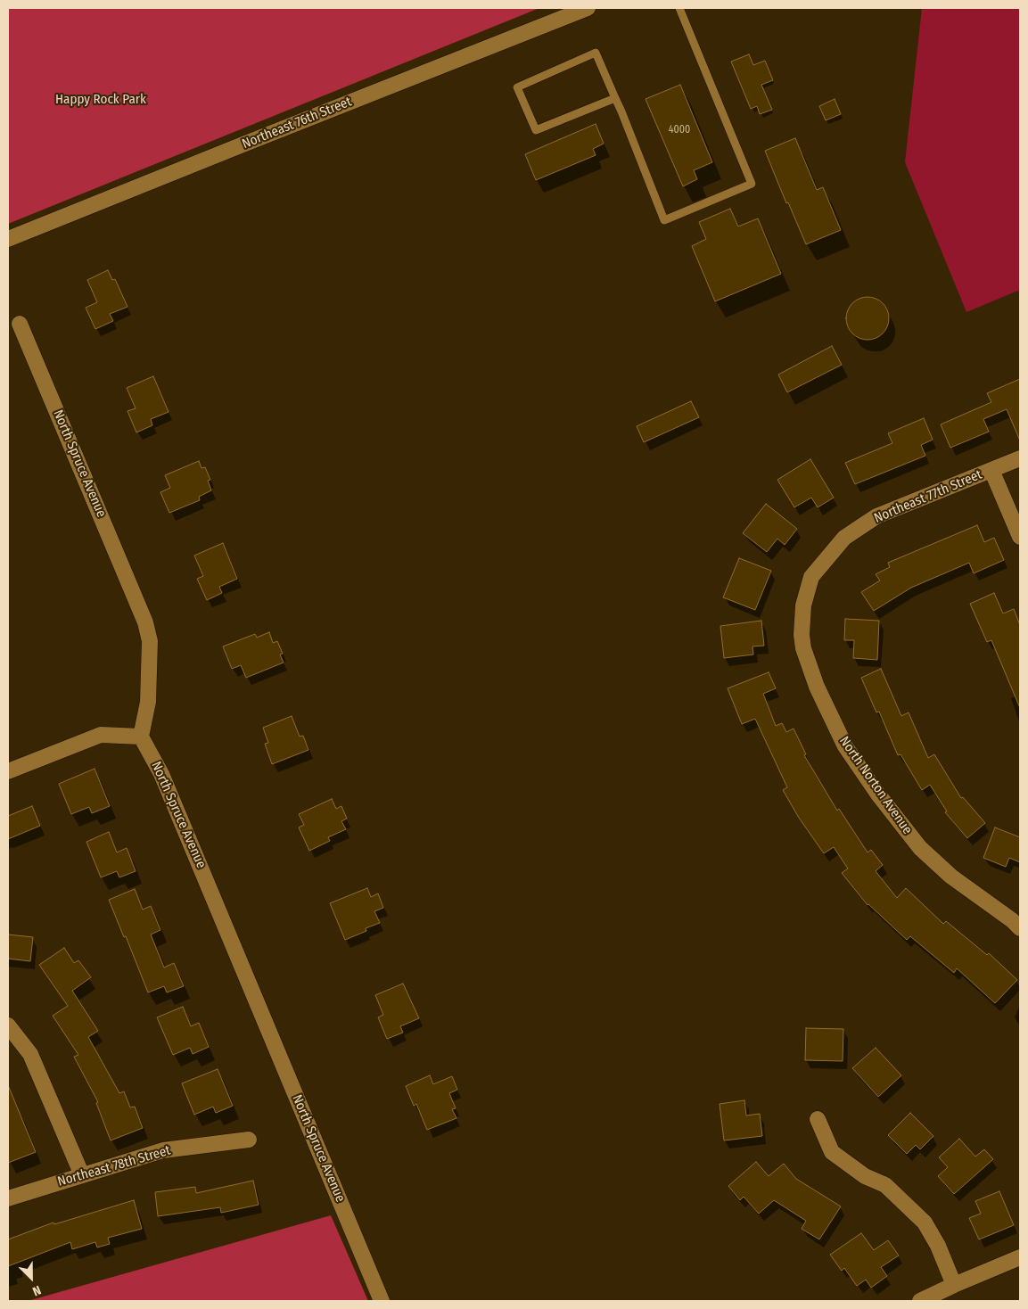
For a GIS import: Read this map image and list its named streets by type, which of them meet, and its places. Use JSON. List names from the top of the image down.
{
  "streets": {
    "street": [
      "Northeast 76th Street",
      "North Spruce Avenue",
      "Northeast 77th Street",
      "North Norton Avenue",
      "Northeast 78th Street"
    ]
  },
  "crossings": [
    ["Northeast 77th Street", "North Norton Avenue"]
  ],
  "parks": ["Happy Rock Park"],
  "house_numbers": ["4000"],
  "north": "bottom right"
}
